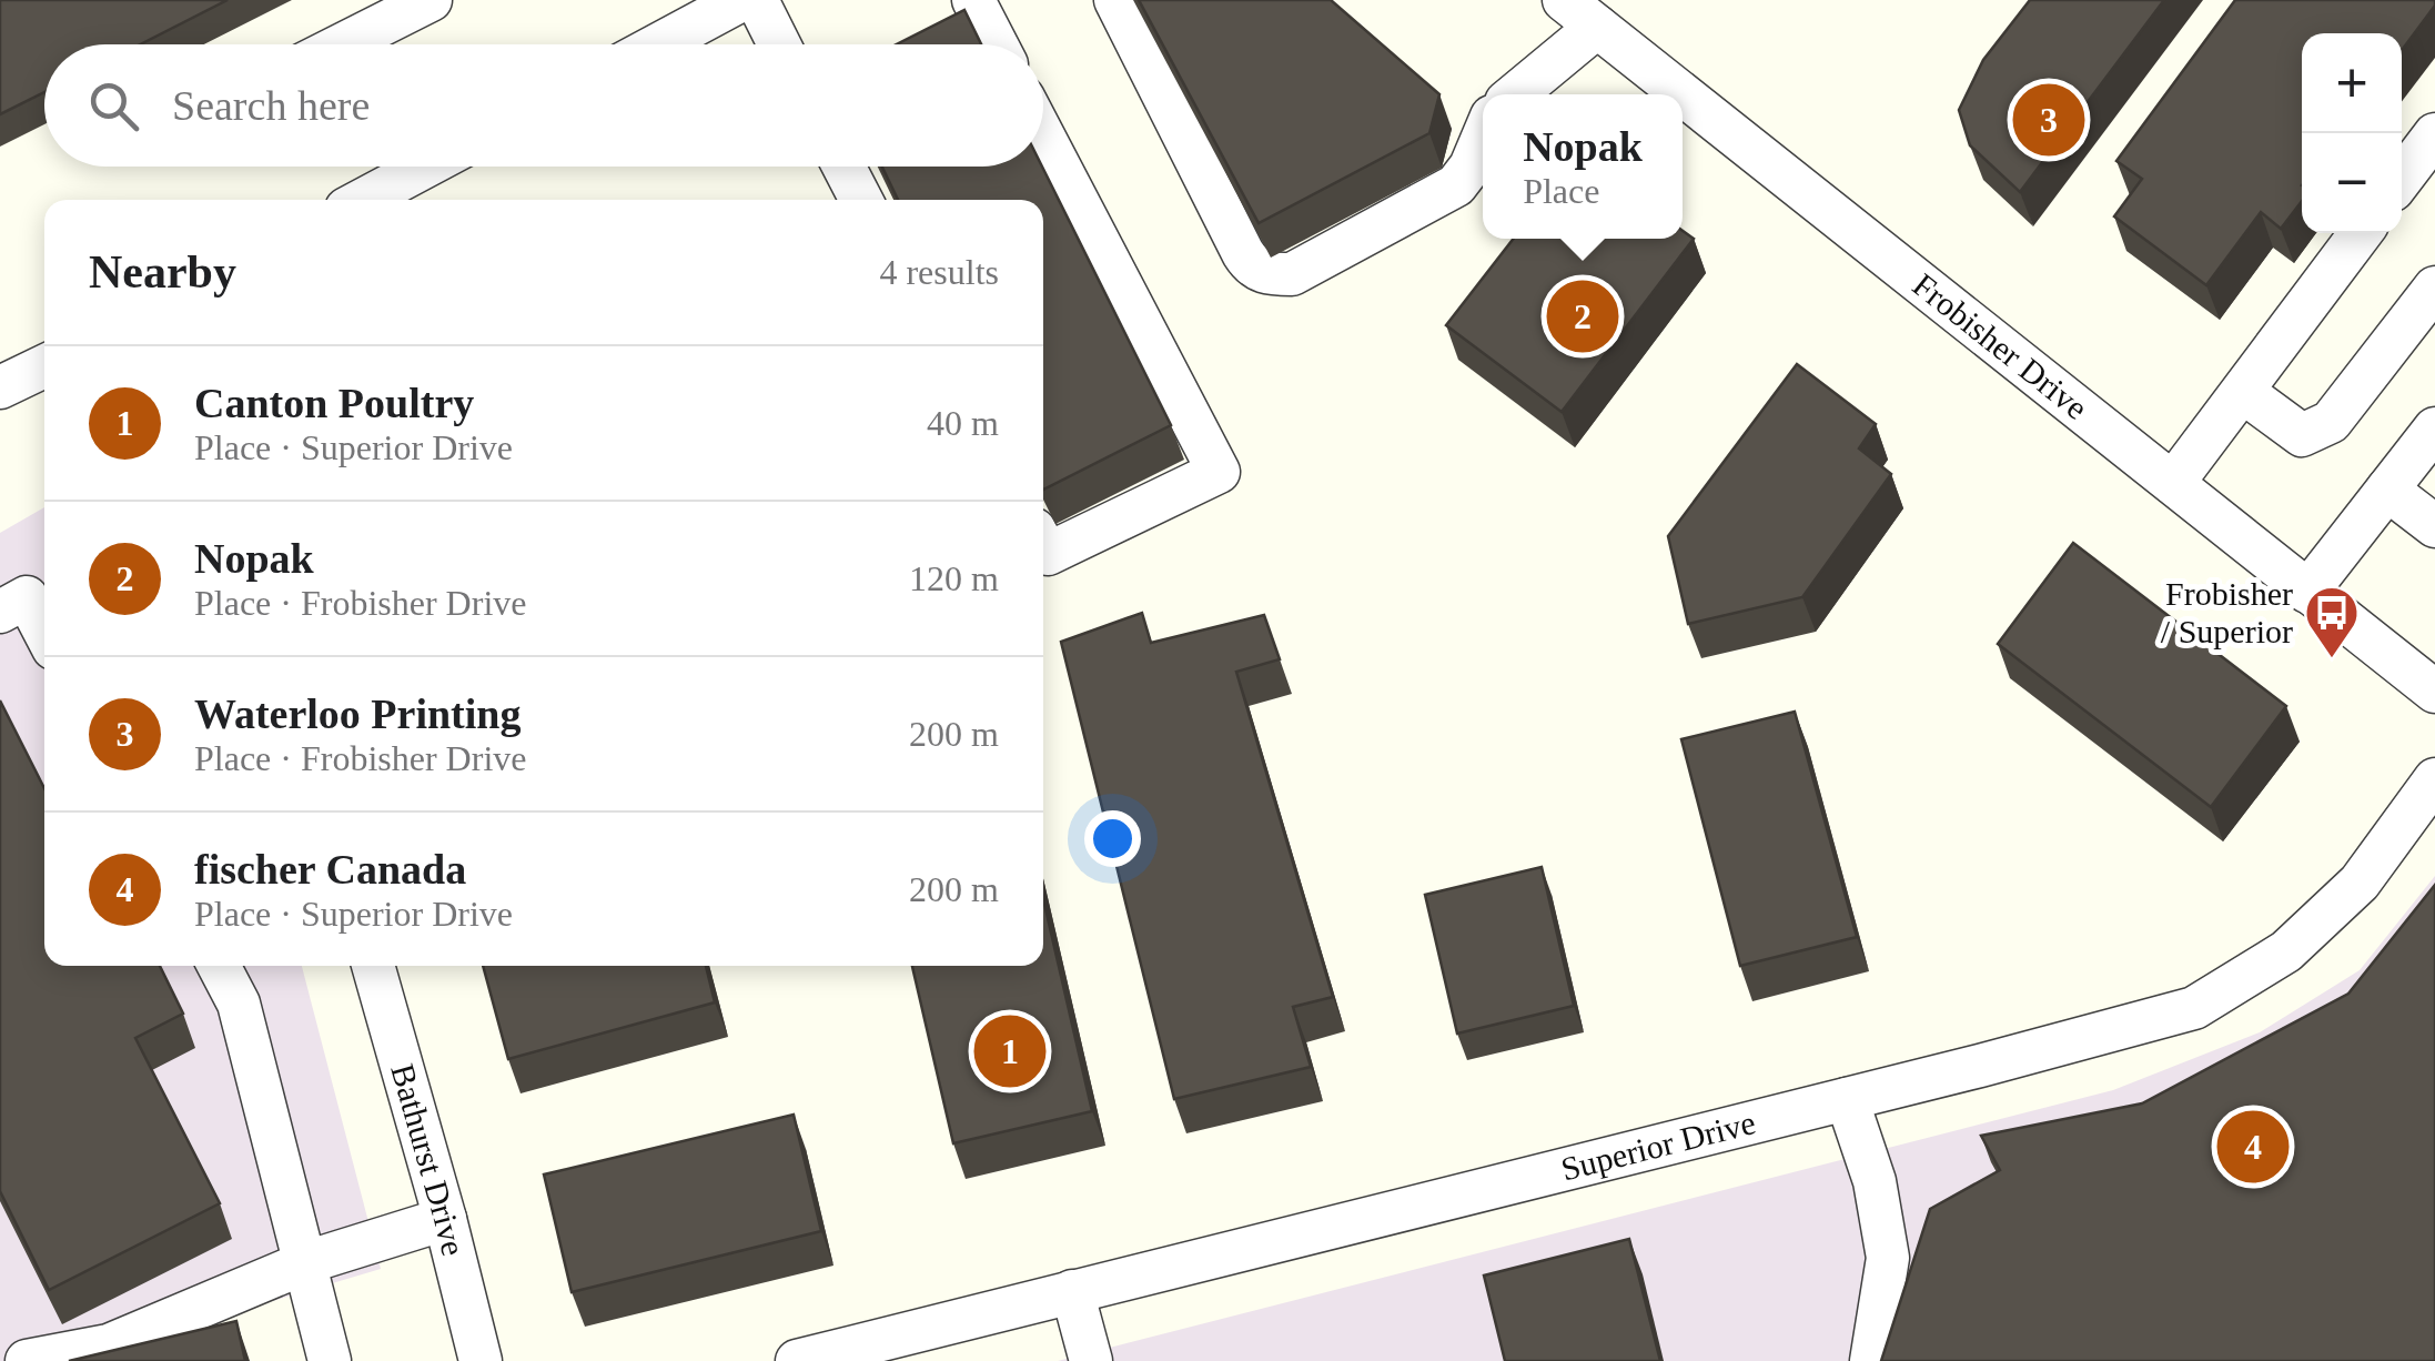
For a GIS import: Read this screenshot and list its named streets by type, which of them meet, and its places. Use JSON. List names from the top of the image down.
{
  "streets": {
    "street": ["Frobisher Drive", "Superior Drive", "Bathurst Drive"]
  },
  "places": {
    "bus stop": ["Frobisher / Superior"]
  },
  "page": {
    "map_buttons": ["+", "−"],
    "search": "Search here",
    "pins": [
      "3",
      "2",
      "1",
      "4"
    ],
    "popup": ["Nopak", "Place"],
    "heading": ["Nearby", "4 results"],
    "list": [
      {
        "mark": "1",
        "name": "Canton Poultry",
        "note": "Place · Superior Drive",
        "value": "40 m"
      },
      {
        "mark": "2",
        "name": "Nopak",
        "note": "Place · Frobisher Drive",
        "value": "120 m"
      },
      {
        "mark": "3",
        "name": "Waterloo Printing",
        "note": "Place · Frobisher Drive",
        "value": "200 m"
      },
      {
        "mark": "4",
        "name": "fischer Canada",
        "note": "Place · Superior Drive",
        "value": "200 m"
      }
    ]
  }
}
